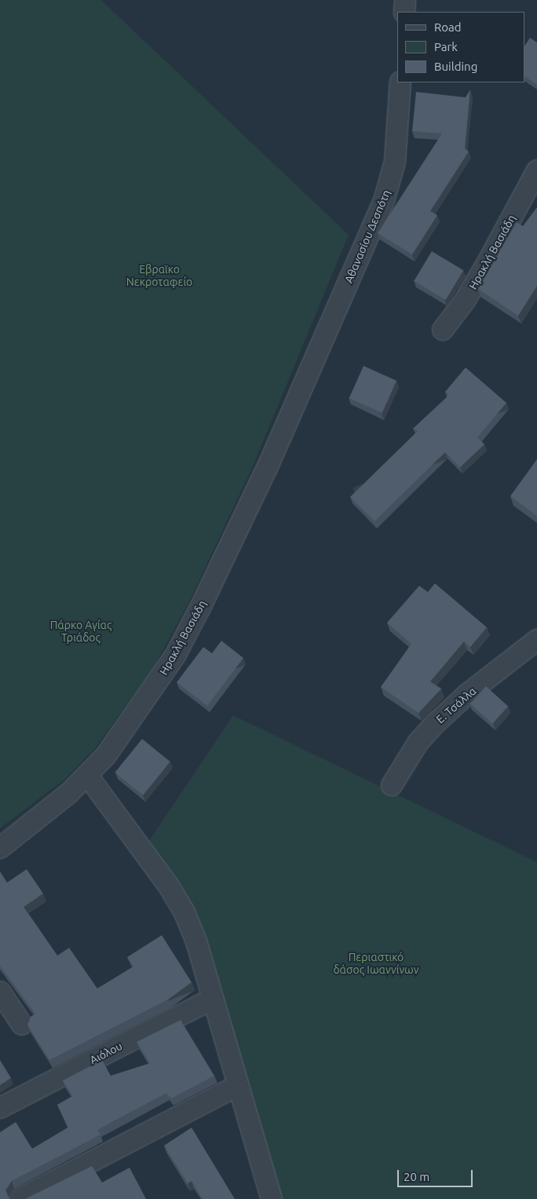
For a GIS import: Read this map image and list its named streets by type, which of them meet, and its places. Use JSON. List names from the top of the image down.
{
  "streets": {
    "street": [
      "Αθανασίου Δεσπότη",
      "Ηρακλή Βασιάδη",
      "Ε. Τσάλλα",
      "Αιόλου"
    ]
  },
  "crossings": [
    ["Αθανασίου Δεσπότη", "Ηρακλή Βασιάδη"]
  ],
  "parks": ["Εβραϊκο Νεκροταφείο", "Πάρκο Αγίας Τριάδος", "Περιαστικό δάσος Ιωαννίνων"],
  "legend": ["Road", "Park", "Building"],
  "scale_bar": "20 m"
}
